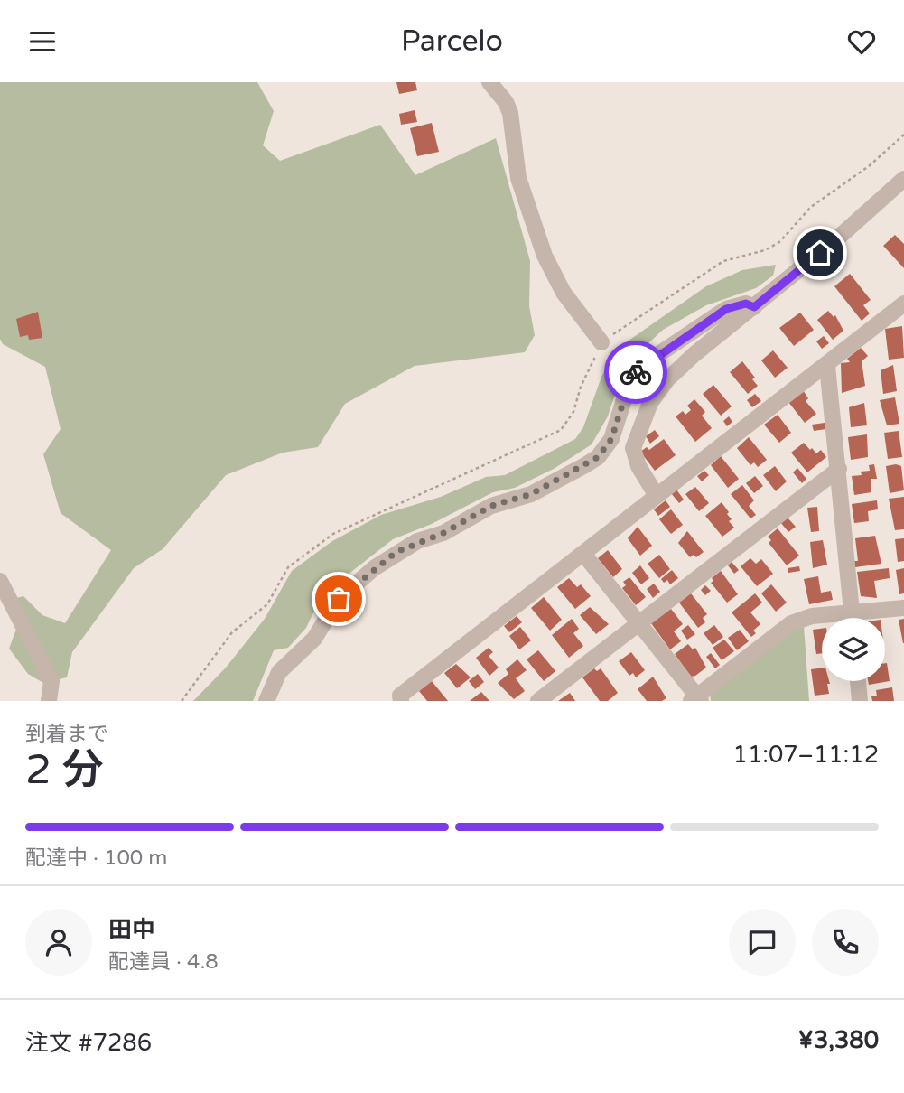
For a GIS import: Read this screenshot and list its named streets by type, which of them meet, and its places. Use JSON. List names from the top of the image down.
{
  "page": {
    "header": "Parcelo",
    "heading": ["2 分", "到着まで", "11:07–11:12"],
    "panel": [
      "田中",
      "配達員 · 4.8",
      "注文 #7286",
      "¥3,380"
    ],
    "bar": "配達中 · 100 m"
  }
}
